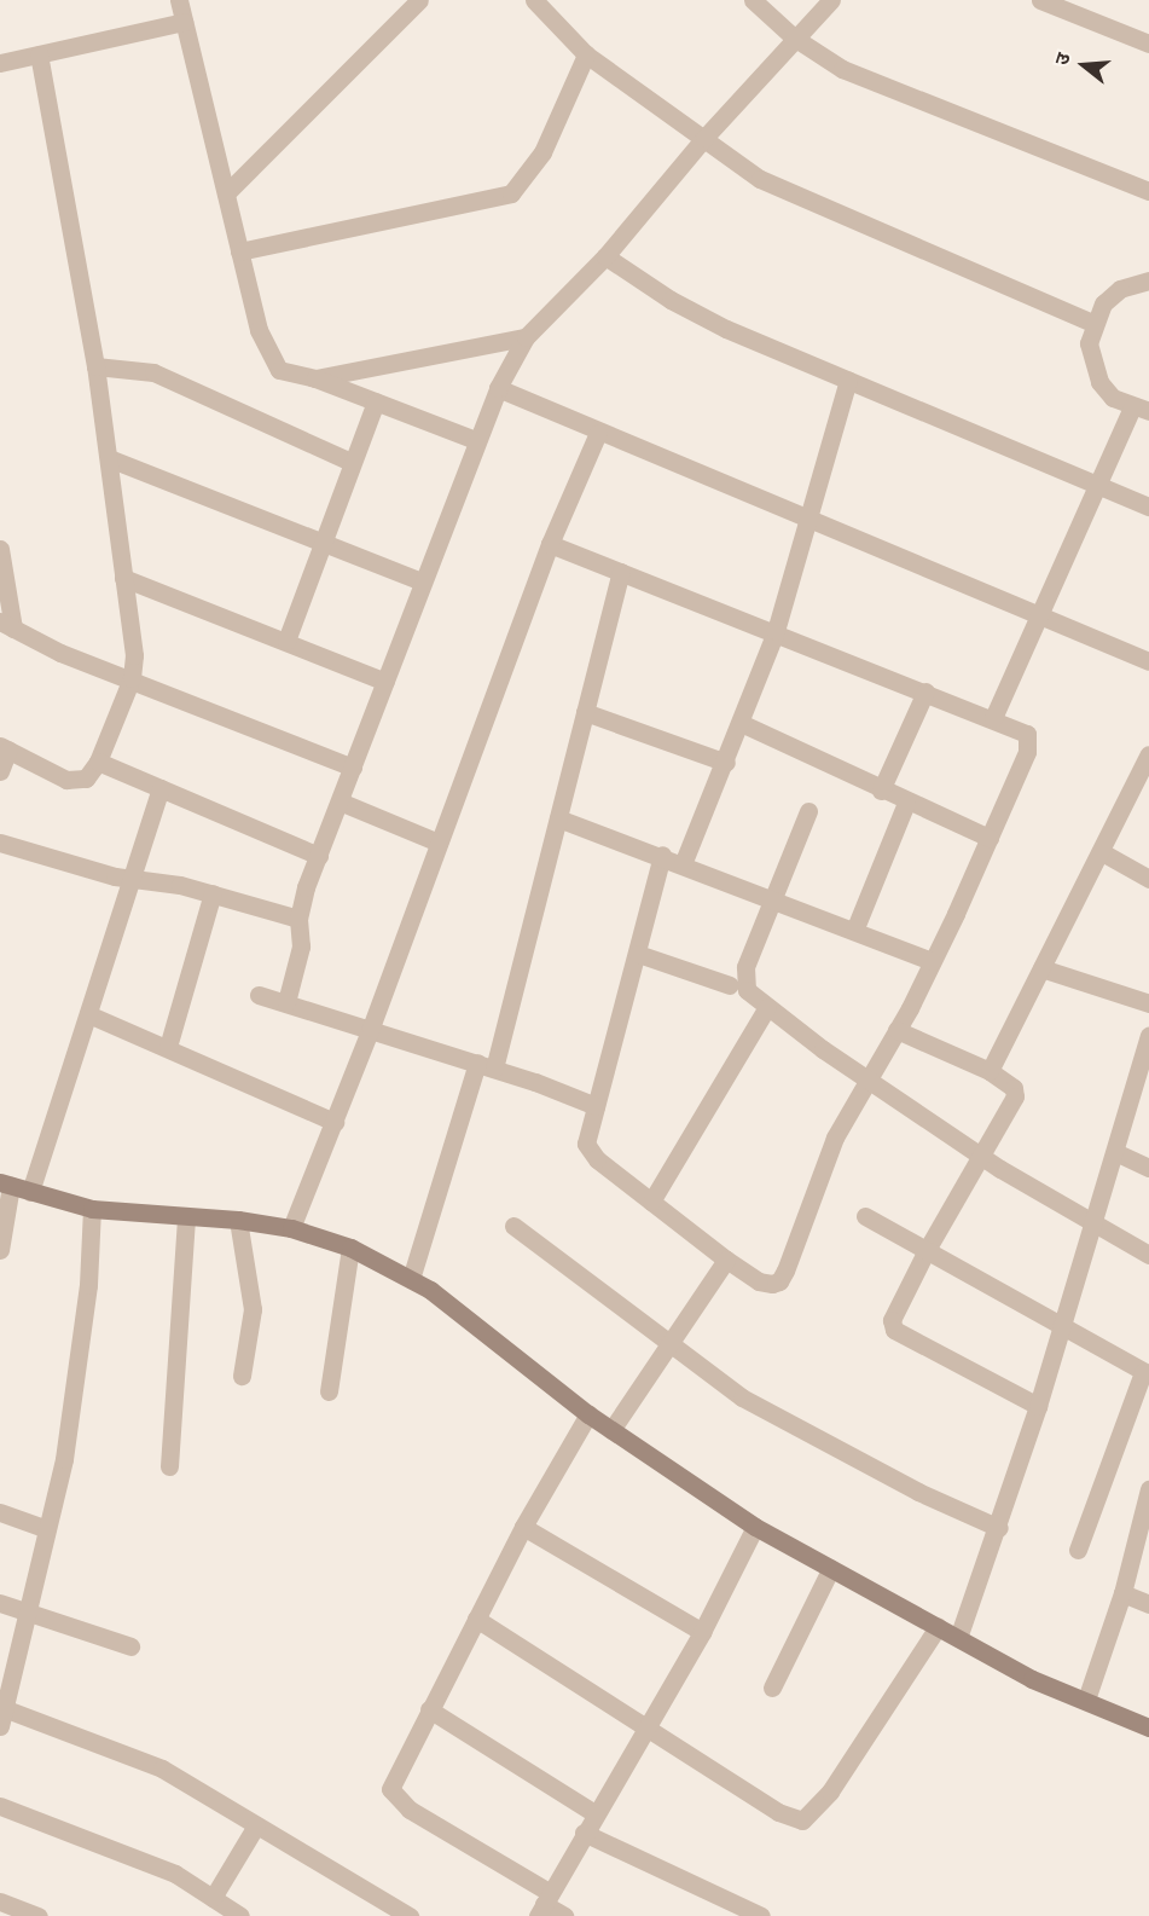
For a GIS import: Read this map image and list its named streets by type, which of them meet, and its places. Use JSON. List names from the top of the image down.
{
  "north": "left"
}
